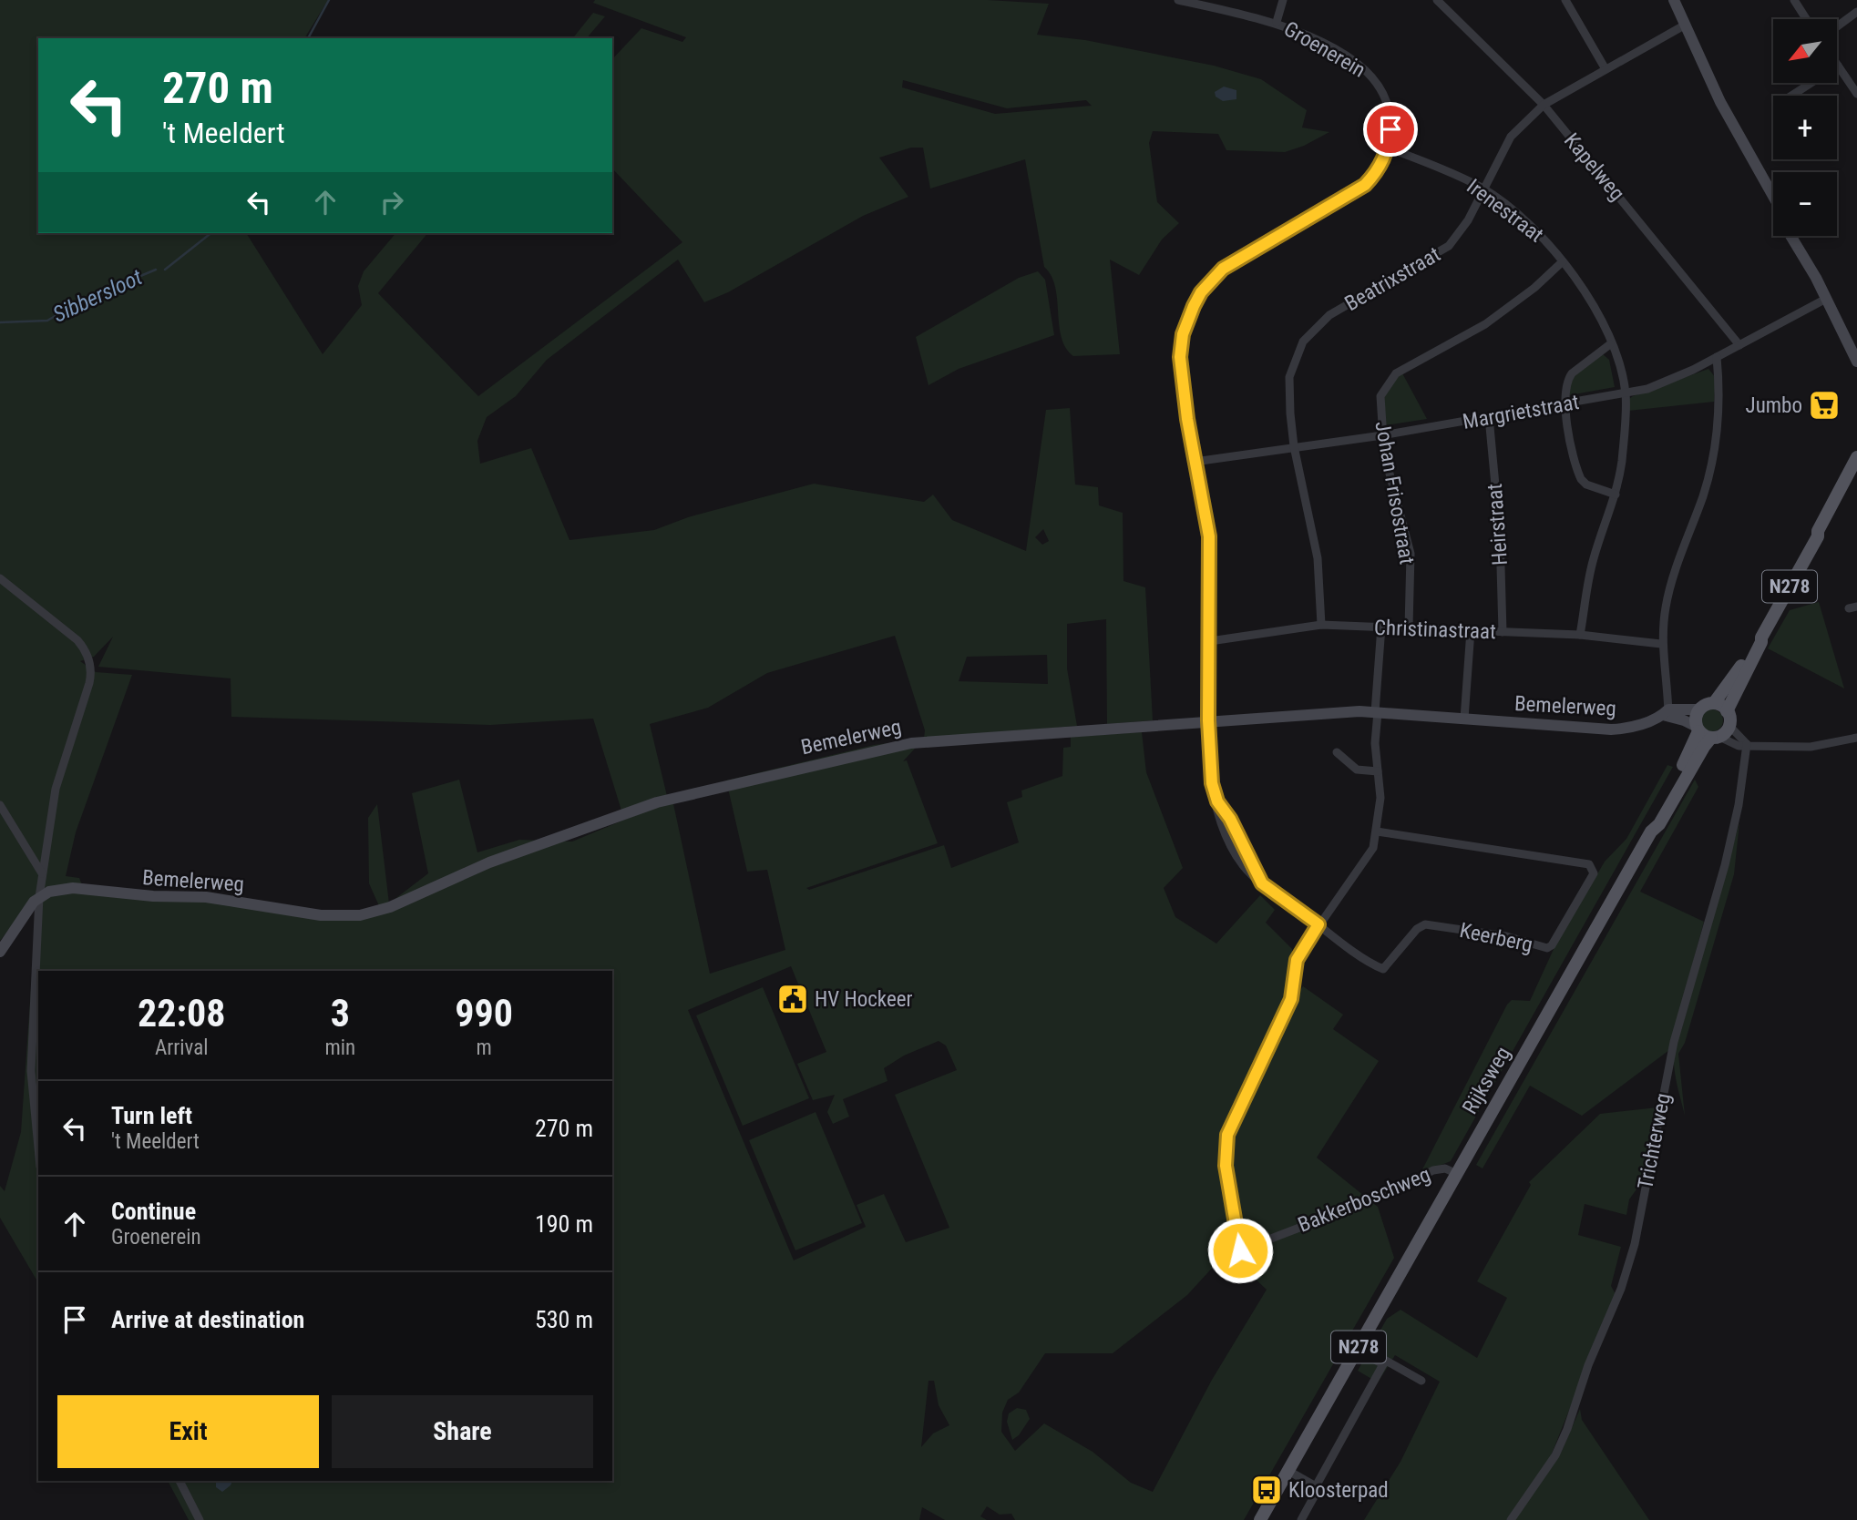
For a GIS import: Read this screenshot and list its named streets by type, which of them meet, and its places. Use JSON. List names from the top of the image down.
{
  "streets": {
    "main road": ["N278", "Rijksweg"],
    "street": [
      "Groenerein",
      "Kapelweg",
      "Irenestraat",
      "Beatrixstraat",
      "Margrietstraat",
      "Johan Frisostraat",
      "Heirstraat",
      "Christinastraat",
      "Bemelerweg",
      "Keerberg",
      "Trichterweg",
      "Bakkerboschweg"
    ]
  },
  "crossings": [
    ["Groenerein", "Irenestraat"],
    ["Groenerein", "Margrietstraat"],
    ["Groenerein", "Christinastraat"],
    ["Groenerein", "Bemelerweg"],
    ["Groenerein", "Keerberg"],
    ["Groenerein", "Bakkerboschweg"],
    ["Kapelweg", "Beatrixstraat"],
    ["Kapelweg", "Margrietstraat"],
    ["Irenestraat", "Beatrixstraat"],
    ["Irenestraat", "Margrietstraat"],
    ["Irenestraat", "Johan Frisostraat"],
    ["Irenestraat", "Christinastraat"],
    ["Beatrixstraat", "Margrietstraat"],
    ["Beatrixstraat", "Christinastraat"],
    ["Margrietstraat", "Johan Frisostraat"],
    ["Margrietstraat", "Heirstraat"],
    ["Johan Frisostraat", "Christinastraat"],
    ["Heirstraat", "Christinastraat"],
    ["N278", "Bemelerweg"],
    ["N278", "Rijksweg"],
    ["Bemelerweg", "Rijksweg"],
    ["Bemelerweg", "Bakkerboschweg"],
    ["Keerberg", "Bakkerboschweg"],
    ["Rijksweg", "Bakkerboschweg"]
  ],
  "water": ["Sibbersloot"],
  "places": {
    "supermarket": ["Jumbo"],
    "public building": ["HV Hockeer"],
    "bus stop": ["Kloosterpad"]
  },
  "north": "bottom left",
  "page": {
    "map_buttons": ["+", "−"],
    "turn": ["270 m", "'t Meeldert"],
    "eta": [
      "22:08",
      "Arrival",
      "3",
      "min",
      "990",
      "m"
    ],
    "list": [
      {
        "name": "Turn left",
        "note": "'t Meeldert",
        "value": "270 m"
      },
      {
        "name": "Continue",
        "note": "Groenerein",
        "value": "190 m"
      },
      {
        "name": "Arrive at destination",
        "value": "530 m"
      }
    ],
    "buttons": ["Exit", "Share"]
  }
}
